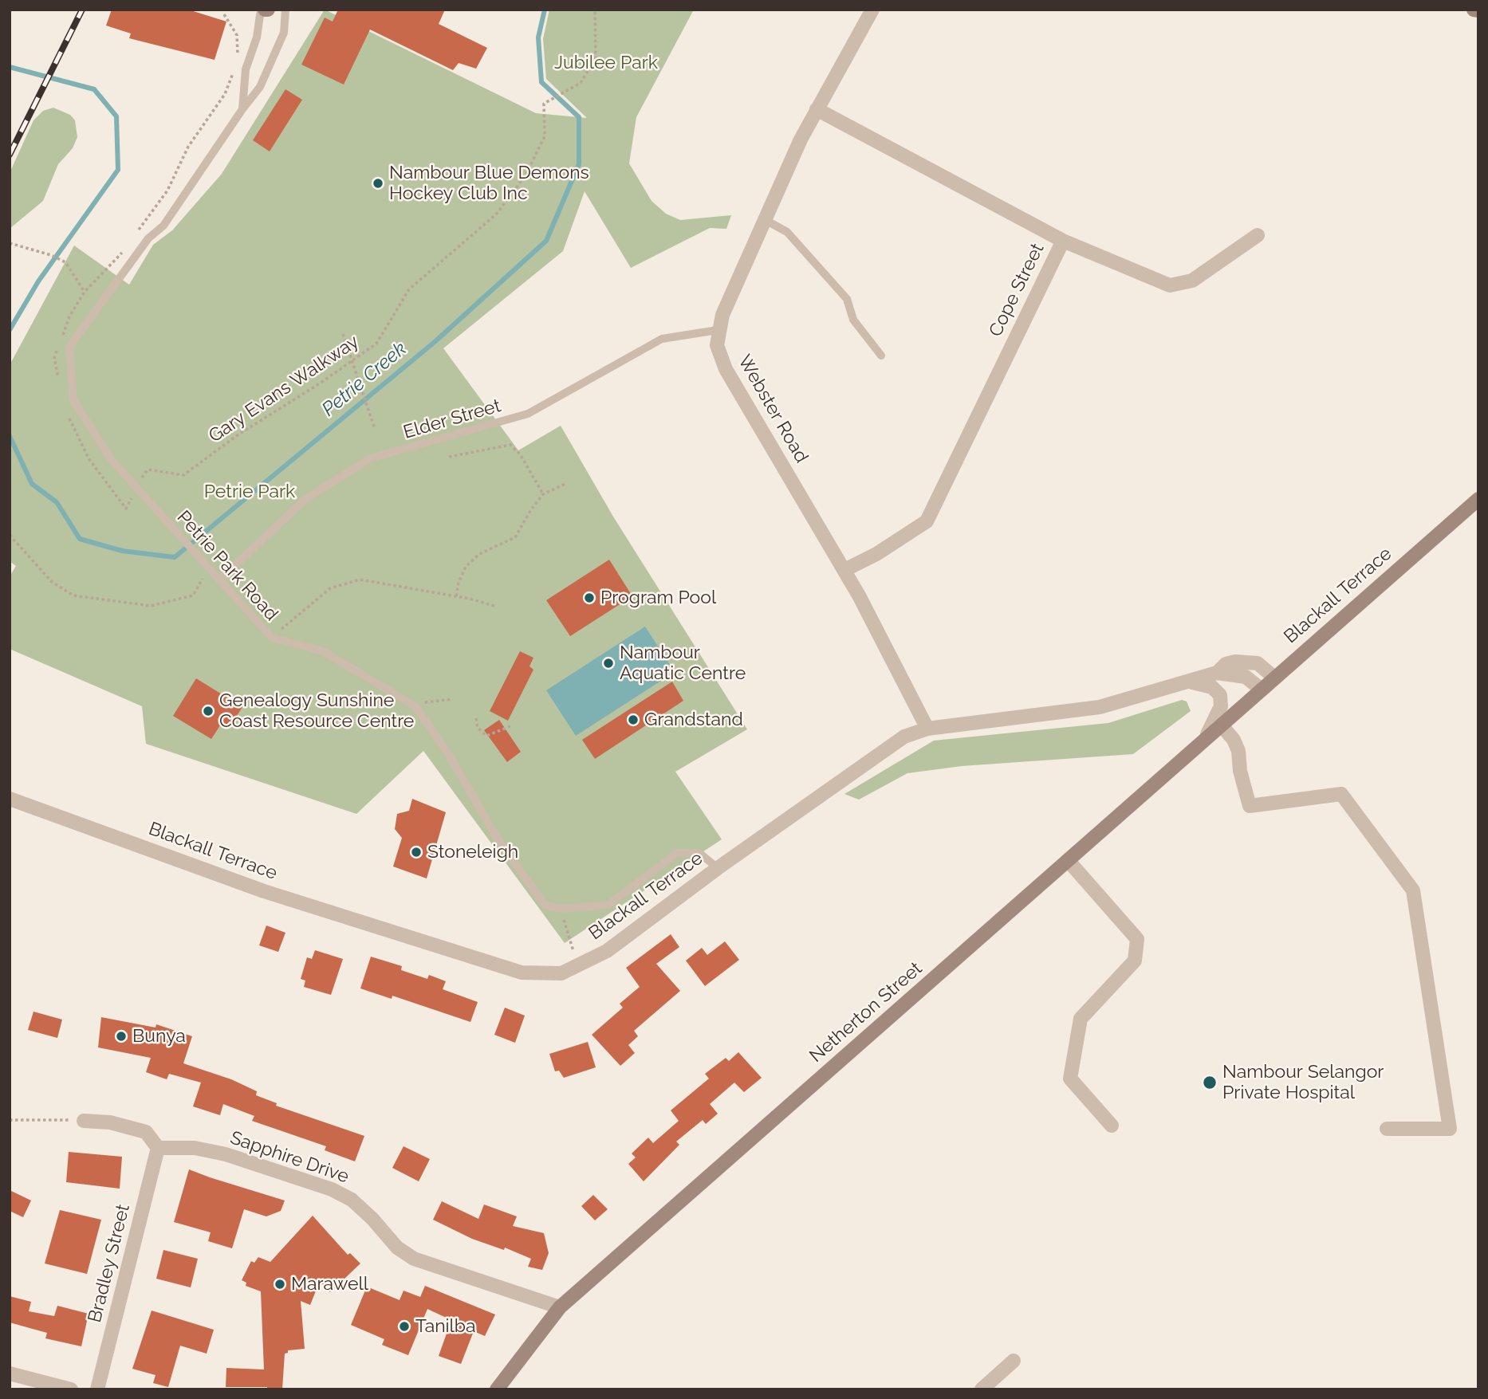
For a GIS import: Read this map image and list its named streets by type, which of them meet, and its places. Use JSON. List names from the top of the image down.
{
  "streets": {
    "main road": ["Blackall Terrace", "Netherton Street"],
    "street": [
      "Cope Street",
      "Webster Road",
      "Sapphire Drive",
      "Bradley Street"
    ],
    "lane": ["Elder Street", "Petrie Park Road"],
    "path": ["Gary Evans Walkway"]
  },
  "crossings": [
    ["Cope Street", "Webster Road"],
    ["Gary Evans Walkway", "Petrie Park Road"],
    ["Webster Road", "Elder Street"],
    ["Webster Road", "Blackall Terrace"],
    ["Elder Street", "Petrie Park Road"],
    ["Blackall Terrace", "Netherton Street"],
    ["Netherton Street", "Sapphire Drive"],
    ["Sapphire Drive", "Bradley Street"]
  ],
  "water": ["Petrie Creek"],
  "parks": ["Jubilee Park", "Petrie Park"],
  "places": [
    "Nambour Blue Demons Hockey Club Inc",
    "Program Pool",
    "Nambour Aquatic Centre",
    "Genealogy Sunshine Coast Resource Centre",
    "Grandstand",
    "Stoneleigh",
    "Bunya",
    "Nambour Selangor Private Hospital",
    "Marawell",
    "Tanilba"
  ]
}
